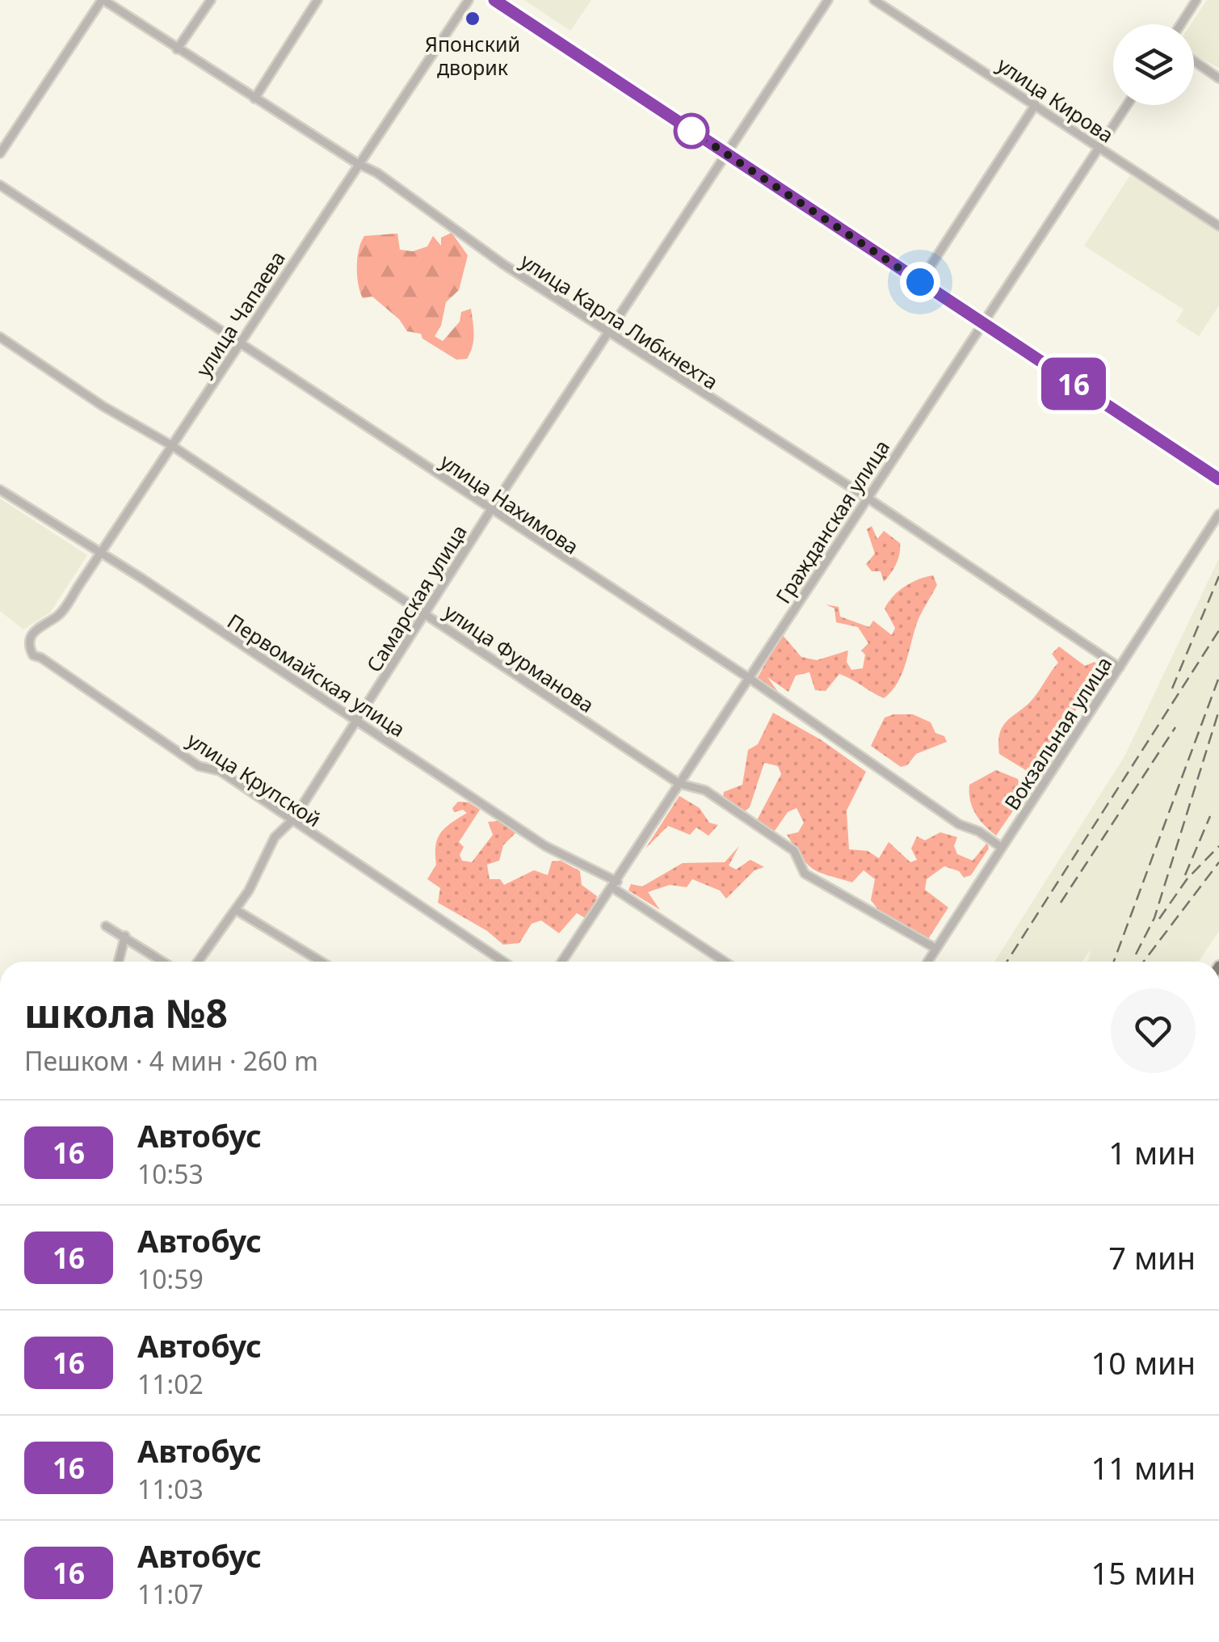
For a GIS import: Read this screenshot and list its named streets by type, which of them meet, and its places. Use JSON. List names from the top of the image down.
{
  "streets": {
    "street": [
      "улица Кирова",
      "улица Чапаева",
      "улица Карла Либкнехта",
      "улица Нахимова",
      "Гражданская улица",
      "Самарская улица",
      "улица Фурманова",
      "Первомайская улица",
      "Вокзальная улица",
      "улица Крупской"
    ]
  },
  "crossings": [
    ["улица Кирова", "Гражданская улица"],
    ["улица Чапаева", "улица Карла Либкнехта"],
    ["улица Чапаева", "улица Нахимова"],
    ["улица Чапаева", "улица Фурманова"],
    ["улица Чапаева", "Первомайская улица"],
    ["улица Чапаева", "улица Крупской"],
    ["улица Карла Либкнехта", "Гражданская улица"],
    ["улица Карла Либкнехта", "Самарская улица"],
    ["улица Карла Либкнехта", "Вокзальная улица"],
    ["улица Нахимова", "Гражданская улица"],
    ["улица Нахимова", "Самарская улица"],
    ["улица Нахимова", "Вокзальная улица"],
    ["Гражданская улица", "улица Фурманова"],
    ["Гражданская улица", "Первомайская улица"],
    ["Самарская улица", "улица Фурманова"],
    ["Самарская улица", "Первомайская улица"],
    ["Самарская улица", "улица Крупской"],
    ["улица Фурманова", "Вокзальная улица"]
  ],
  "places": ["Японский дворик"],
  "lines": ["bus line 16"],
  "page": {
    "on_map": "16",
    "heading": ["школа №8", "Пешком · 4 мин · 260 m"],
    "list": [
      {
        "mark": "16",
        "name": "Автобус",
        "note": "10:53",
        "value": "1 мин"
      },
      {
        "mark": "16",
        "name": "Автобус",
        "note": "10:59",
        "value": "7 мин"
      },
      {
        "mark": "16",
        "name": "Автобус",
        "note": "11:02",
        "value": "10 мин"
      },
      {
        "mark": "16",
        "name": "Автобус",
        "note": "11:03",
        "value": "11 мин"
      },
      {
        "mark": "16",
        "name": "Автобус",
        "note": "11:07",
        "value": "15 мин"
      }
    ]
  }
}
